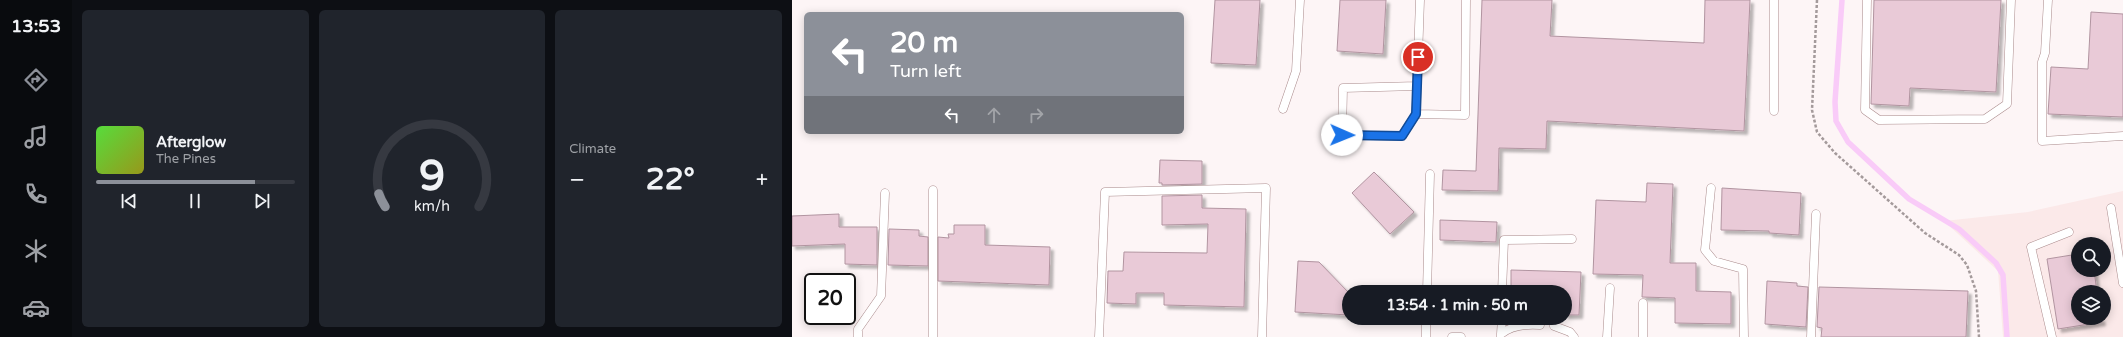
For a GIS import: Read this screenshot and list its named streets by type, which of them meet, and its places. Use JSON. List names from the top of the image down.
{
  "page": {
    "tabs": "13:53",
    "tile": "Climate",
    "turn": ["20 m", "Turn left"],
    "song": ["Afterglow", "The Pines"],
    "heat": ["−", "22°", "+"],
    "limit": "20",
    "trip": "13:54 · 1 min · 50 m",
    "gauge": ["9", "km/h"]
  }
}
